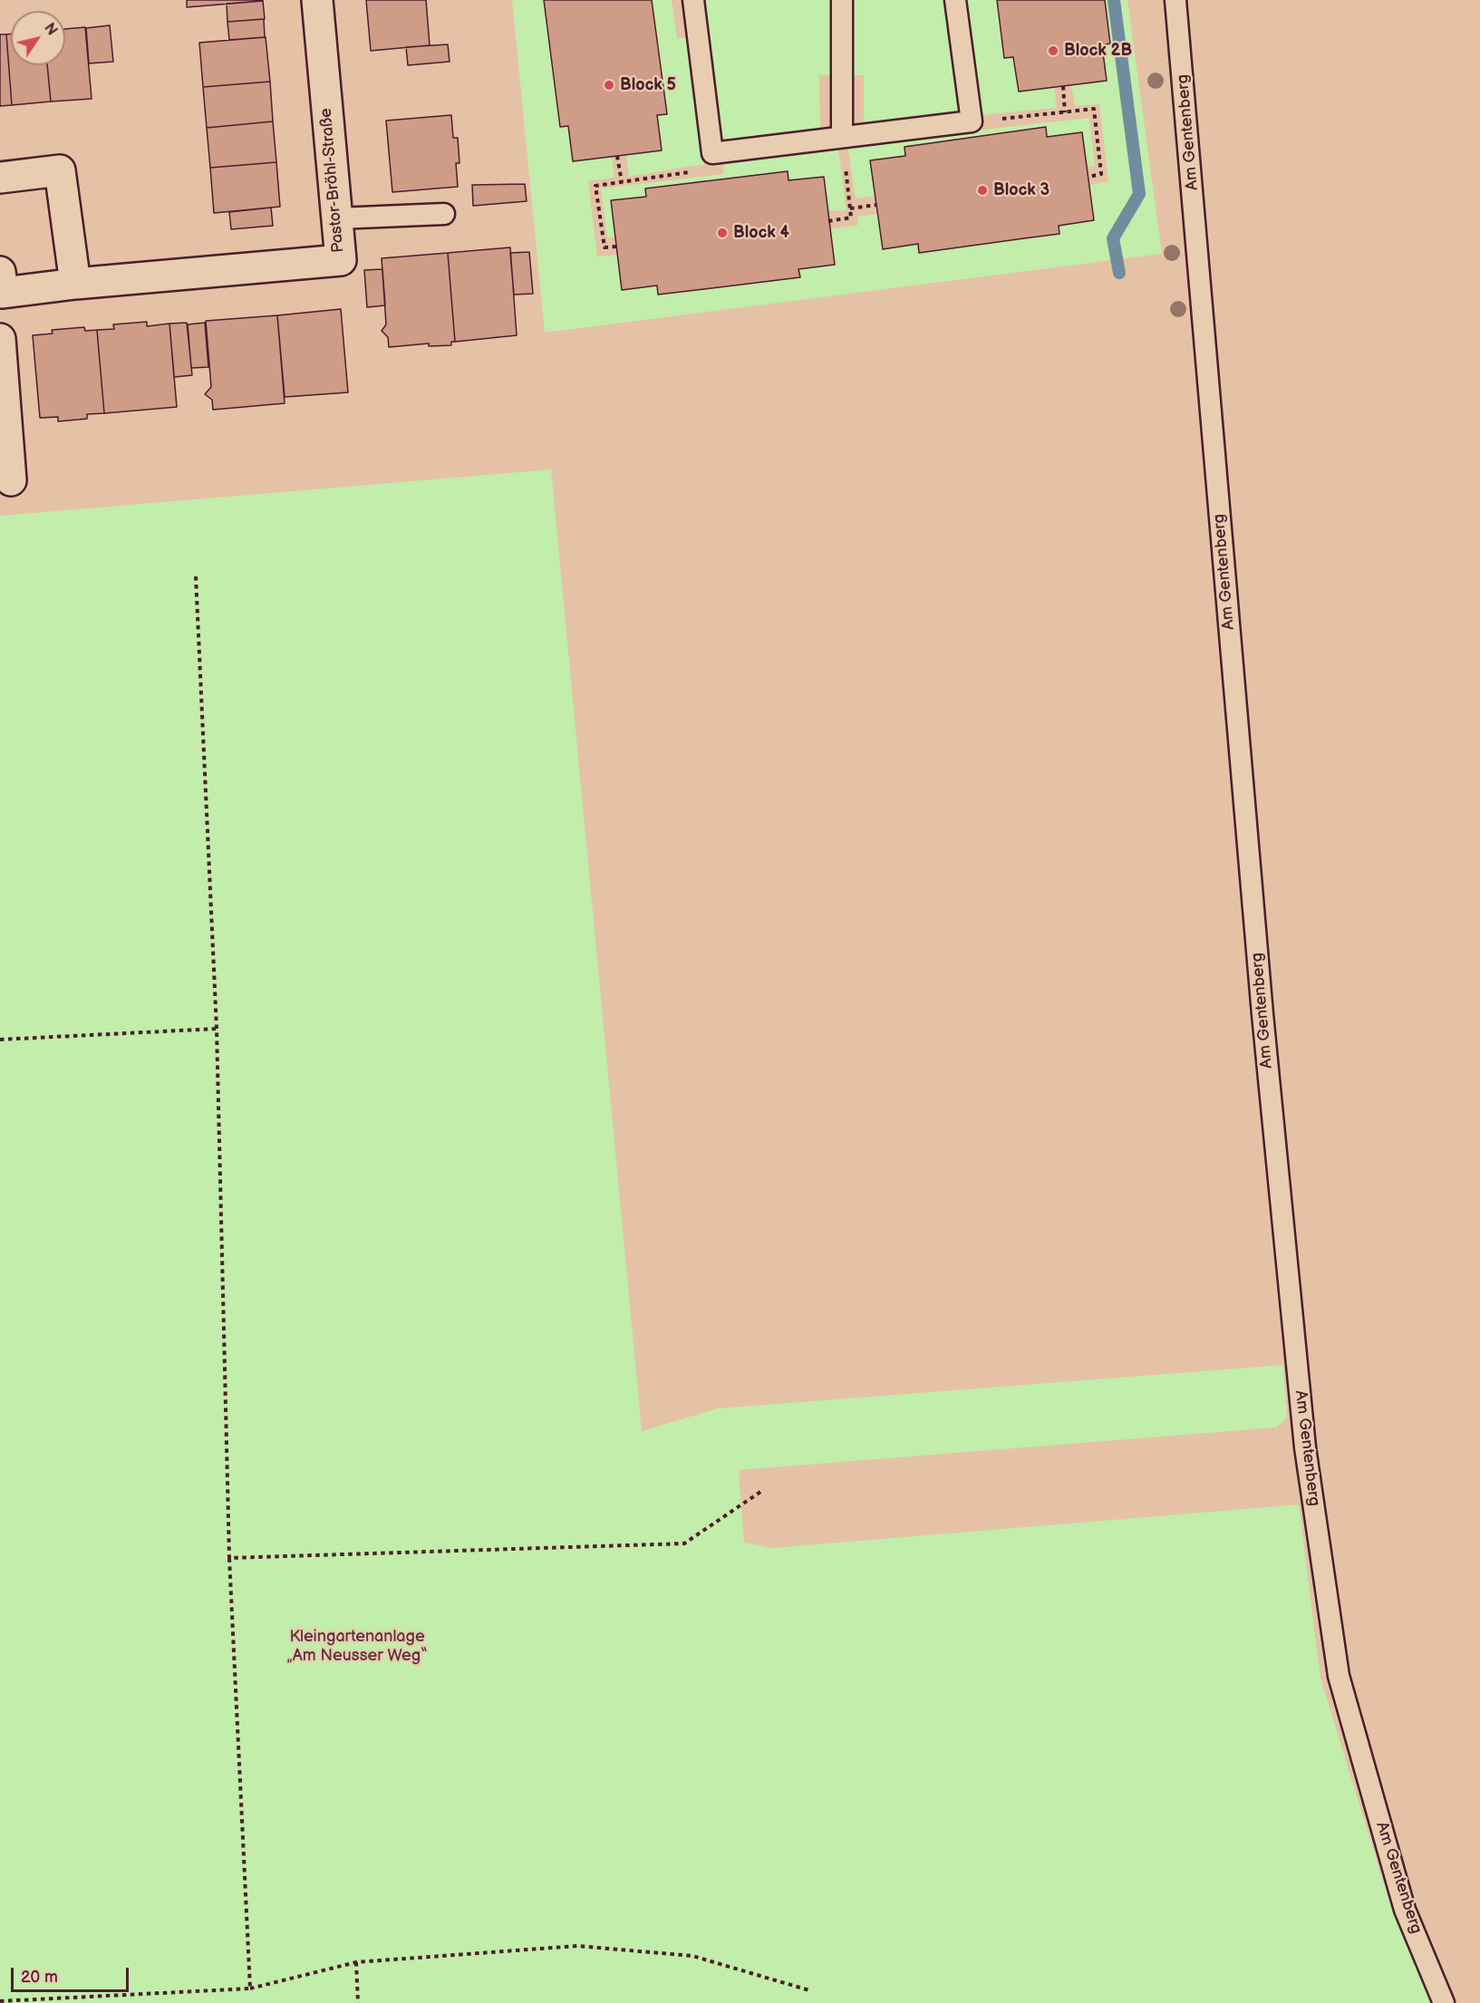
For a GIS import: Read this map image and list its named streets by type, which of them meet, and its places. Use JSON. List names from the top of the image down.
{
  "streets": {
    "street": ["Pastor-Bröhl-Straße"],
    "lane": ["Am Gentenberg"]
  },
  "parks": ["Kleingartenanlage „Am Neusser Weg“"],
  "places": [
    "Block 2B",
    "Block 5",
    "Block 3",
    "Block 4"
  ],
  "scale_bar": "20 m",
  "north": "top right"
}
